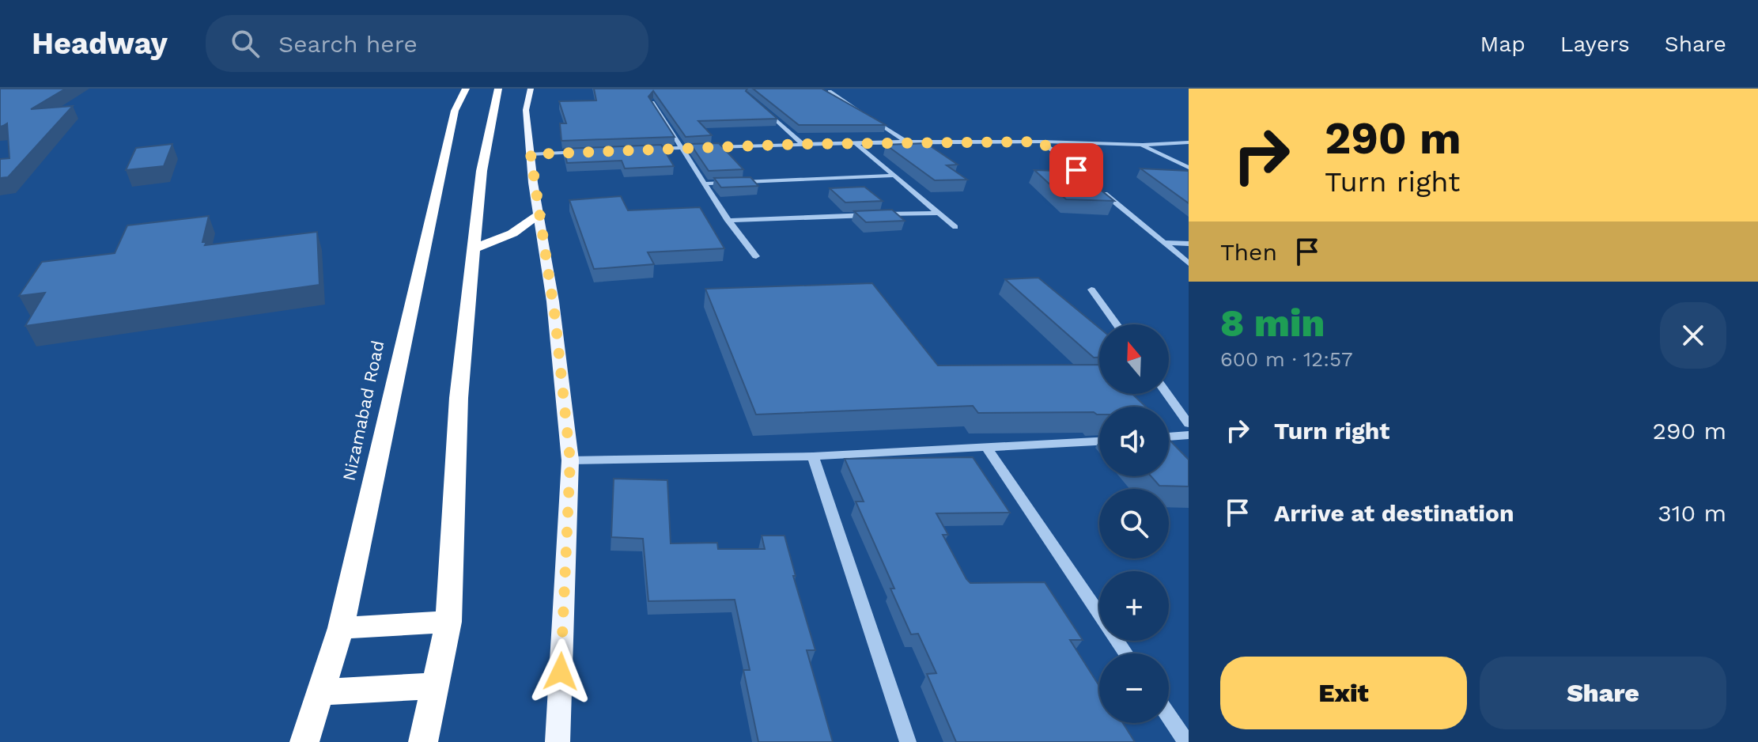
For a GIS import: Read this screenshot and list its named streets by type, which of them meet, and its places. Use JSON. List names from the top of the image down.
{
  "streets": {
    "highway": ["Nizamabad Road"]
  },
  "north": "top",
  "page": {
    "header": "Headway",
    "search": "Search here",
    "nav": ["Map", "Layers", "Share"],
    "turn": ["290 m", "Turn right"],
    "then": "Then",
    "heading": ["8 min", "600 m · 12:57"],
    "map_buttons": ["+", "−"],
    "list": [
      {
        "name": "Turn right",
        "value": "290 m"
      },
      {
        "name": "Arrive at destination",
        "value": "310 m"
      }
    ],
    "buttons": ["Exit", "Share"]
  }
}
